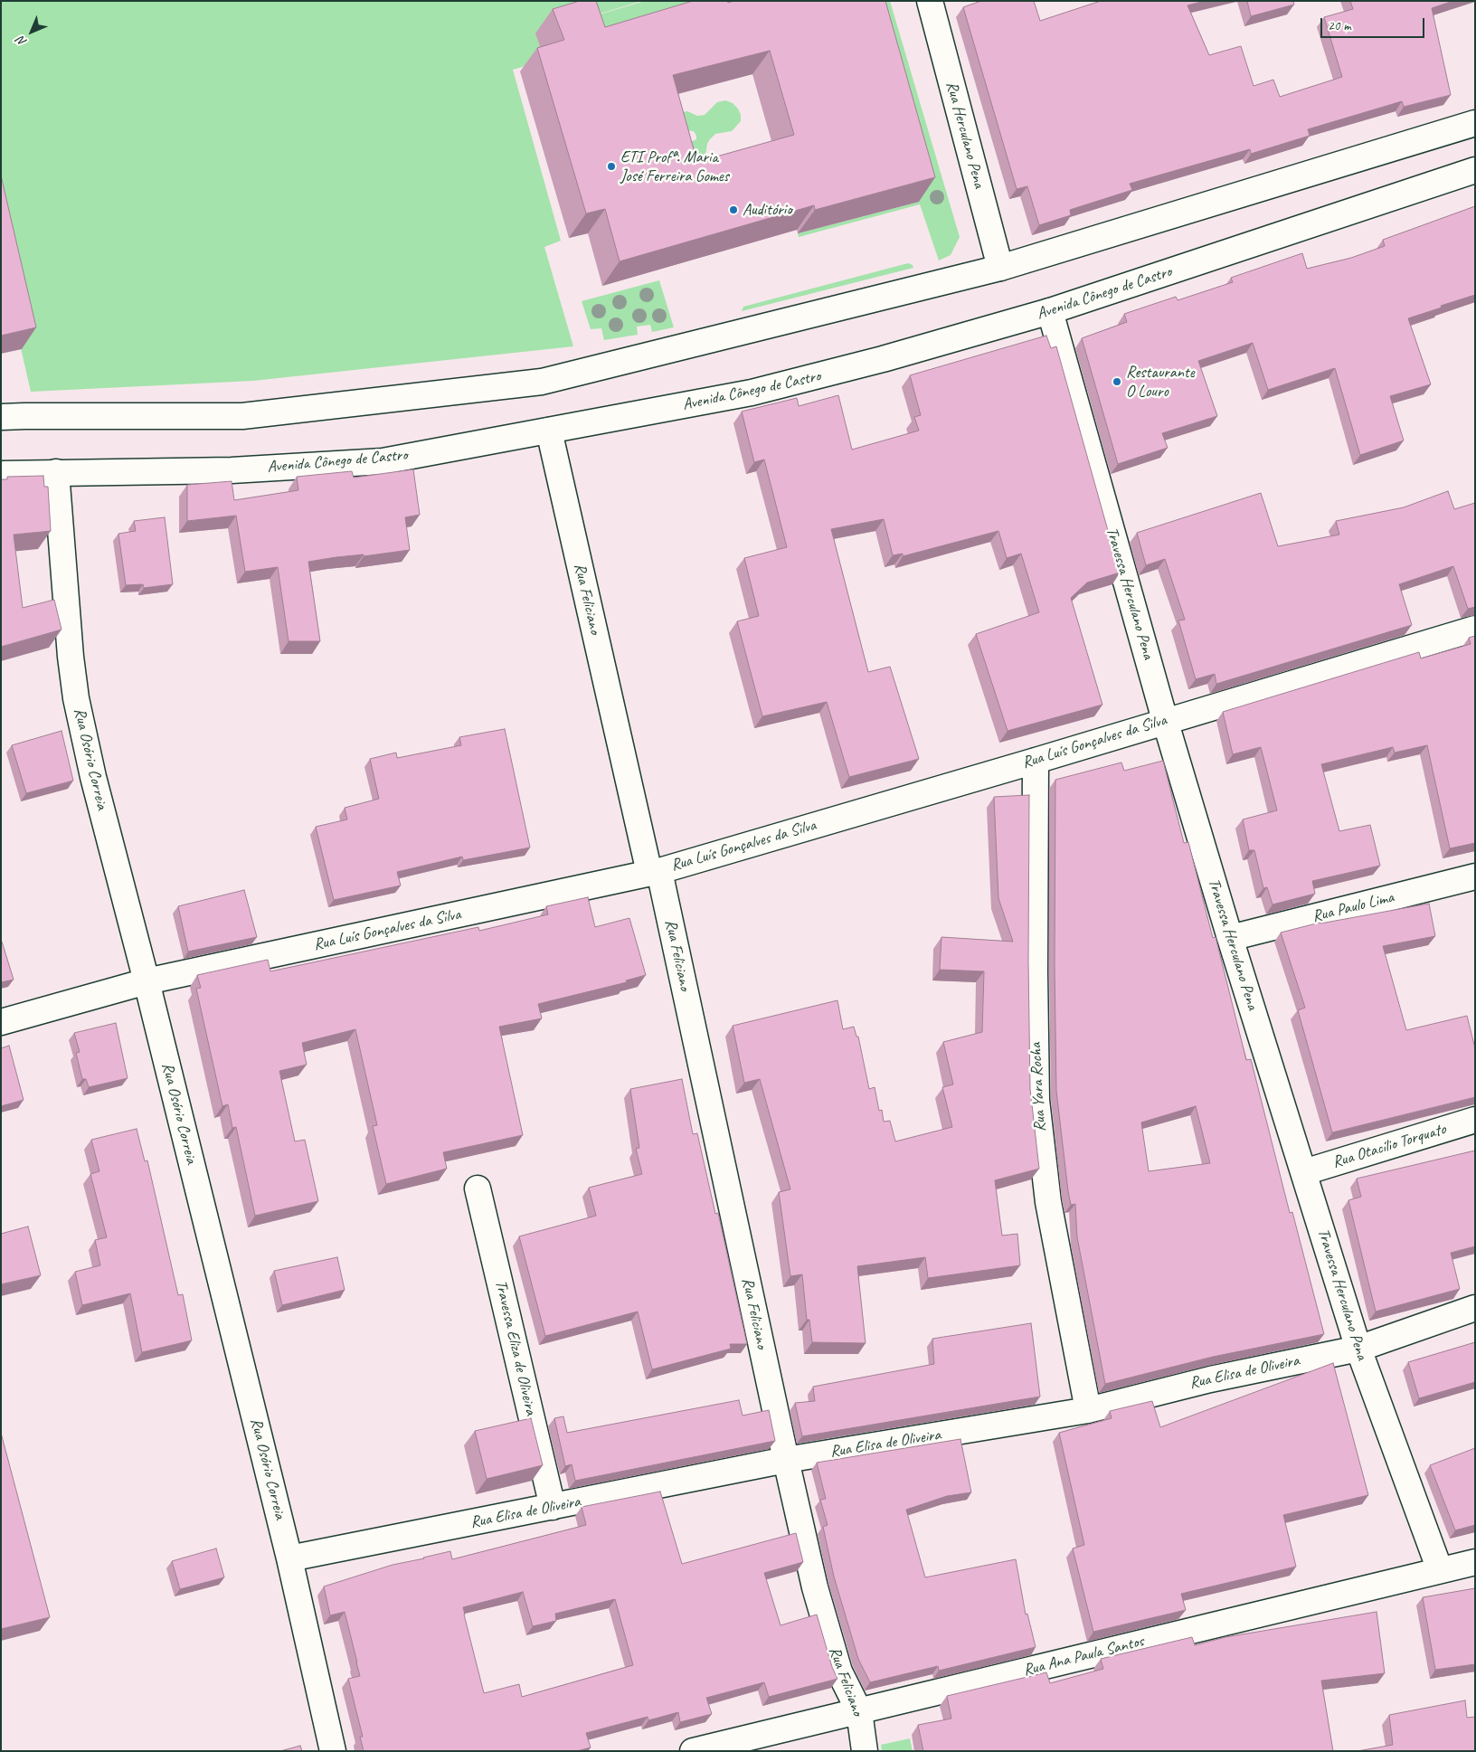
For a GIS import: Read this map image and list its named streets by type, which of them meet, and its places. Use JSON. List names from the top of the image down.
{
  "streets": {
    "street": [
      "Rua Herculano Pena",
      "Avenida Cônego de Castro",
      "Travessa Herculano Pena",
      "Rua Feliciano",
      "Rua Luís Gonçalves da Silva",
      "Rua Osório Correia",
      "Rua Paulo Lima",
      "Rua Yara Rocha",
      "Rua Otacílio Torquato",
      "Travessa Eliza de Oliveira",
      "Rua Elisa de Oliveira",
      "Rua Ana Paula Santos"
    ]
  },
  "crossings": [
    ["Avenida Cônego de Castro", "Travessa Herculano Pena"],
    ["Avenida Cônego de Castro", "Rua Feliciano"],
    ["Avenida Cônego de Castro", "Rua Osório Correia"],
    ["Travessa Herculano Pena", "Rua Luís Gonçalves da Silva"],
    ["Travessa Herculano Pena", "Rua Paulo Lima"],
    ["Travessa Herculano Pena", "Rua Otacílio Torquato"],
    ["Travessa Herculano Pena", "Rua Elisa de Oliveira"],
    ["Travessa Herculano Pena", "Rua Ana Paula Santos"],
    ["Rua Feliciano", "Rua Luís Gonçalves da Silva"],
    ["Rua Feliciano", "Rua Elisa de Oliveira"],
    ["Rua Feliciano", "Rua Ana Paula Santos"],
    ["Rua Luís Gonçalves da Silva", "Rua Osório Correia"],
    ["Rua Luís Gonçalves da Silva", "Rua Yara Rocha"],
    ["Rua Osório Correia", "Rua Elisa de Oliveira"],
    ["Rua Yara Rocha", "Rua Elisa de Oliveira"],
    ["Travessa Eliza de Oliveira", "Rua Elisa de Oliveira"]
  ],
  "places": ["ETI Profª. Maria José Ferreira Gomes", "Auditório", "Restaurante O Louro"],
  "scale_bar": "20 m",
  "north": "bottom left"
}
